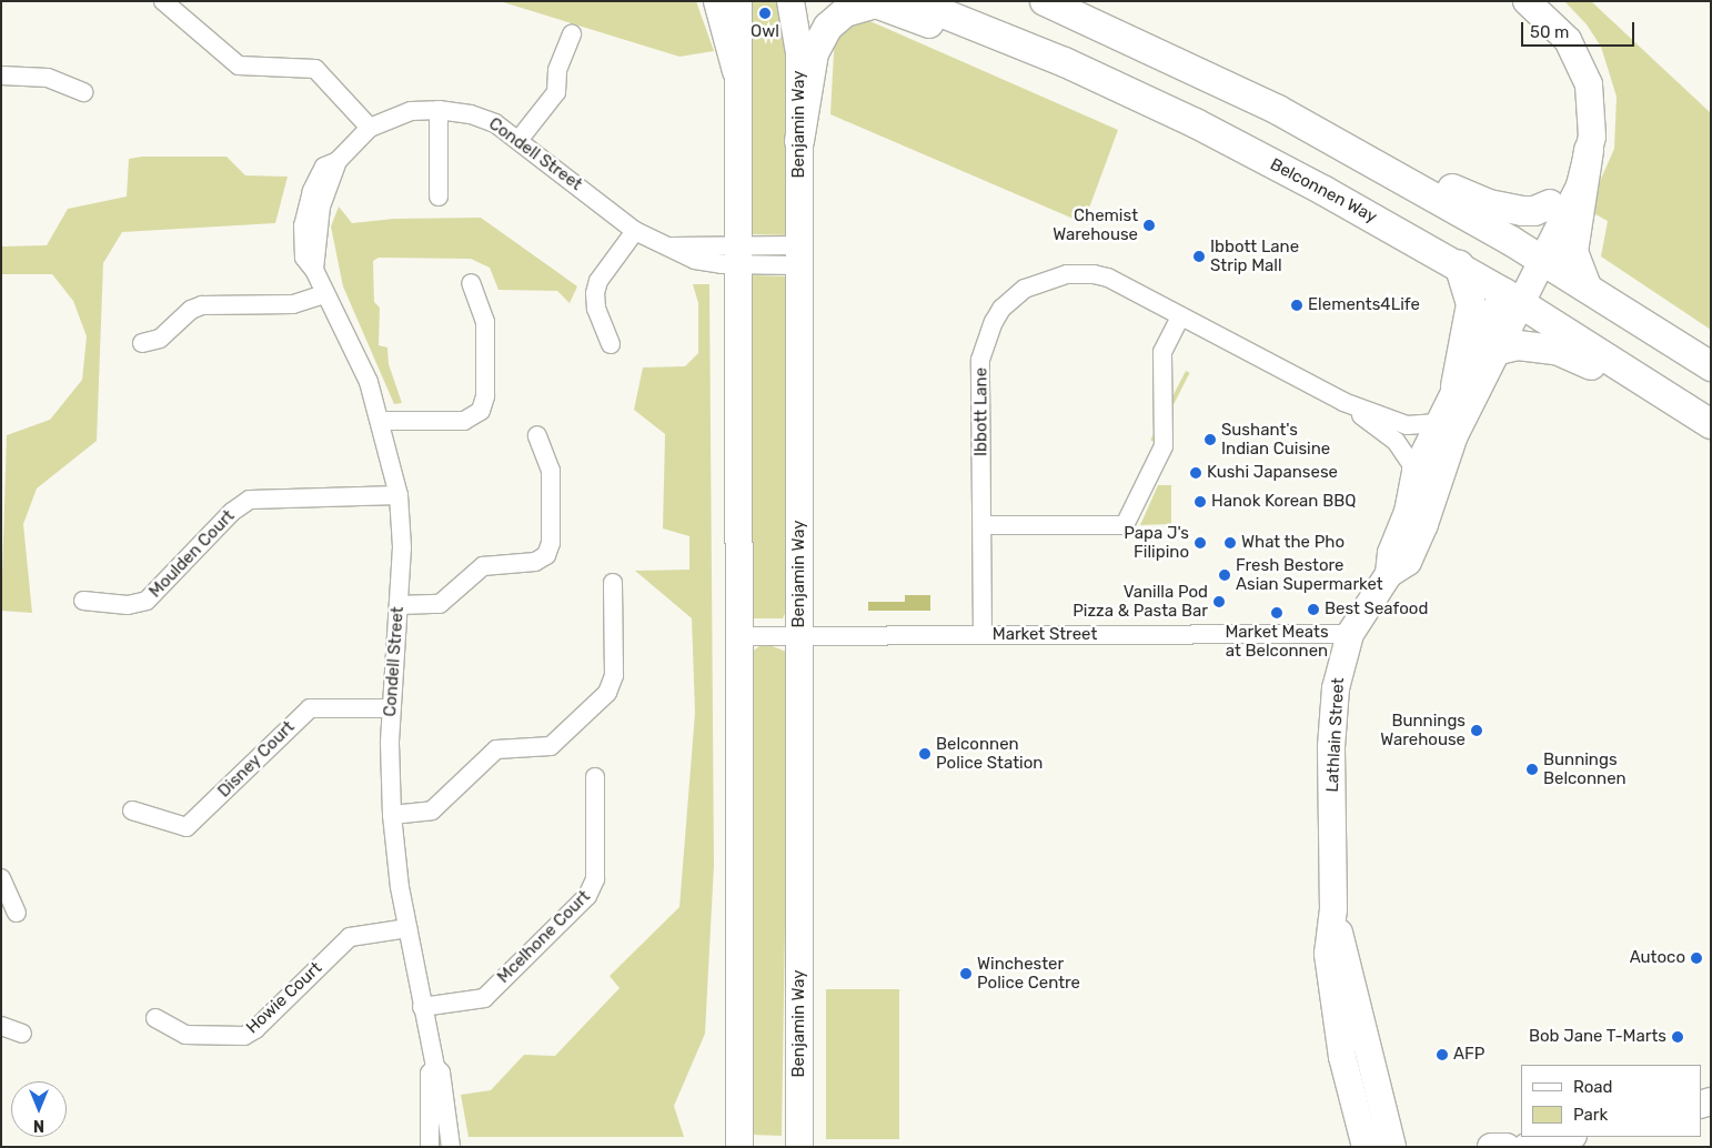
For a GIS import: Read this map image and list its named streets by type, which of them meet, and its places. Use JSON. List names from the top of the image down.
{
  "streets": {
    "main road": ["Benjamin Way", "Belconnen Way", "Lathlain Street"],
    "street": [
      "Condell Street",
      "Ibbott Lane",
      "Moulden Court",
      "Market Street",
      "Disney Court",
      "Mcelhone Court",
      "Howie Court"
    ]
  },
  "crossings": [
    ["Benjamin Way", "Condell Street"],
    ["Benjamin Way", "Market Street"],
    ["Condell Street", "Moulden Court"],
    ["Condell Street", "Disney Court"],
    ["Condell Street", "Mcelhone Court"],
    ["Condell Street", "Howie Court"],
    ["Belconnen Way", "Lathlain Street"],
    ["Ibbott Lane", "Market Street"],
    ["Market Street", "Lathlain Street"]
  ],
  "places": [
    "Owl",
    "Chemist Warehouse",
    "Ibbott Lane Strip Mall",
    "Elements4Life",
    "Sushant's Indian Cuisine",
    "Kushi Japansese",
    "Hanok Korean BBQ",
    "Papa J's Filipino",
    "What the Pho",
    "Fresh Bestore Asian Supermarket",
    "Vanilla Pod Pizza & Pasta Bar",
    "Best Seafood",
    "Market Meats at Belconnen",
    "Bunnings Warehouse",
    "Belconnen Police Station",
    "Bunnings Belconnen",
    "Autoco",
    "Winchester Police Centre",
    "Bob Jane T-Marts",
    "AFP"
  ],
  "legend": ["Road", "Park"],
  "scale_bar": "50 m",
  "north": "bottom"
}
